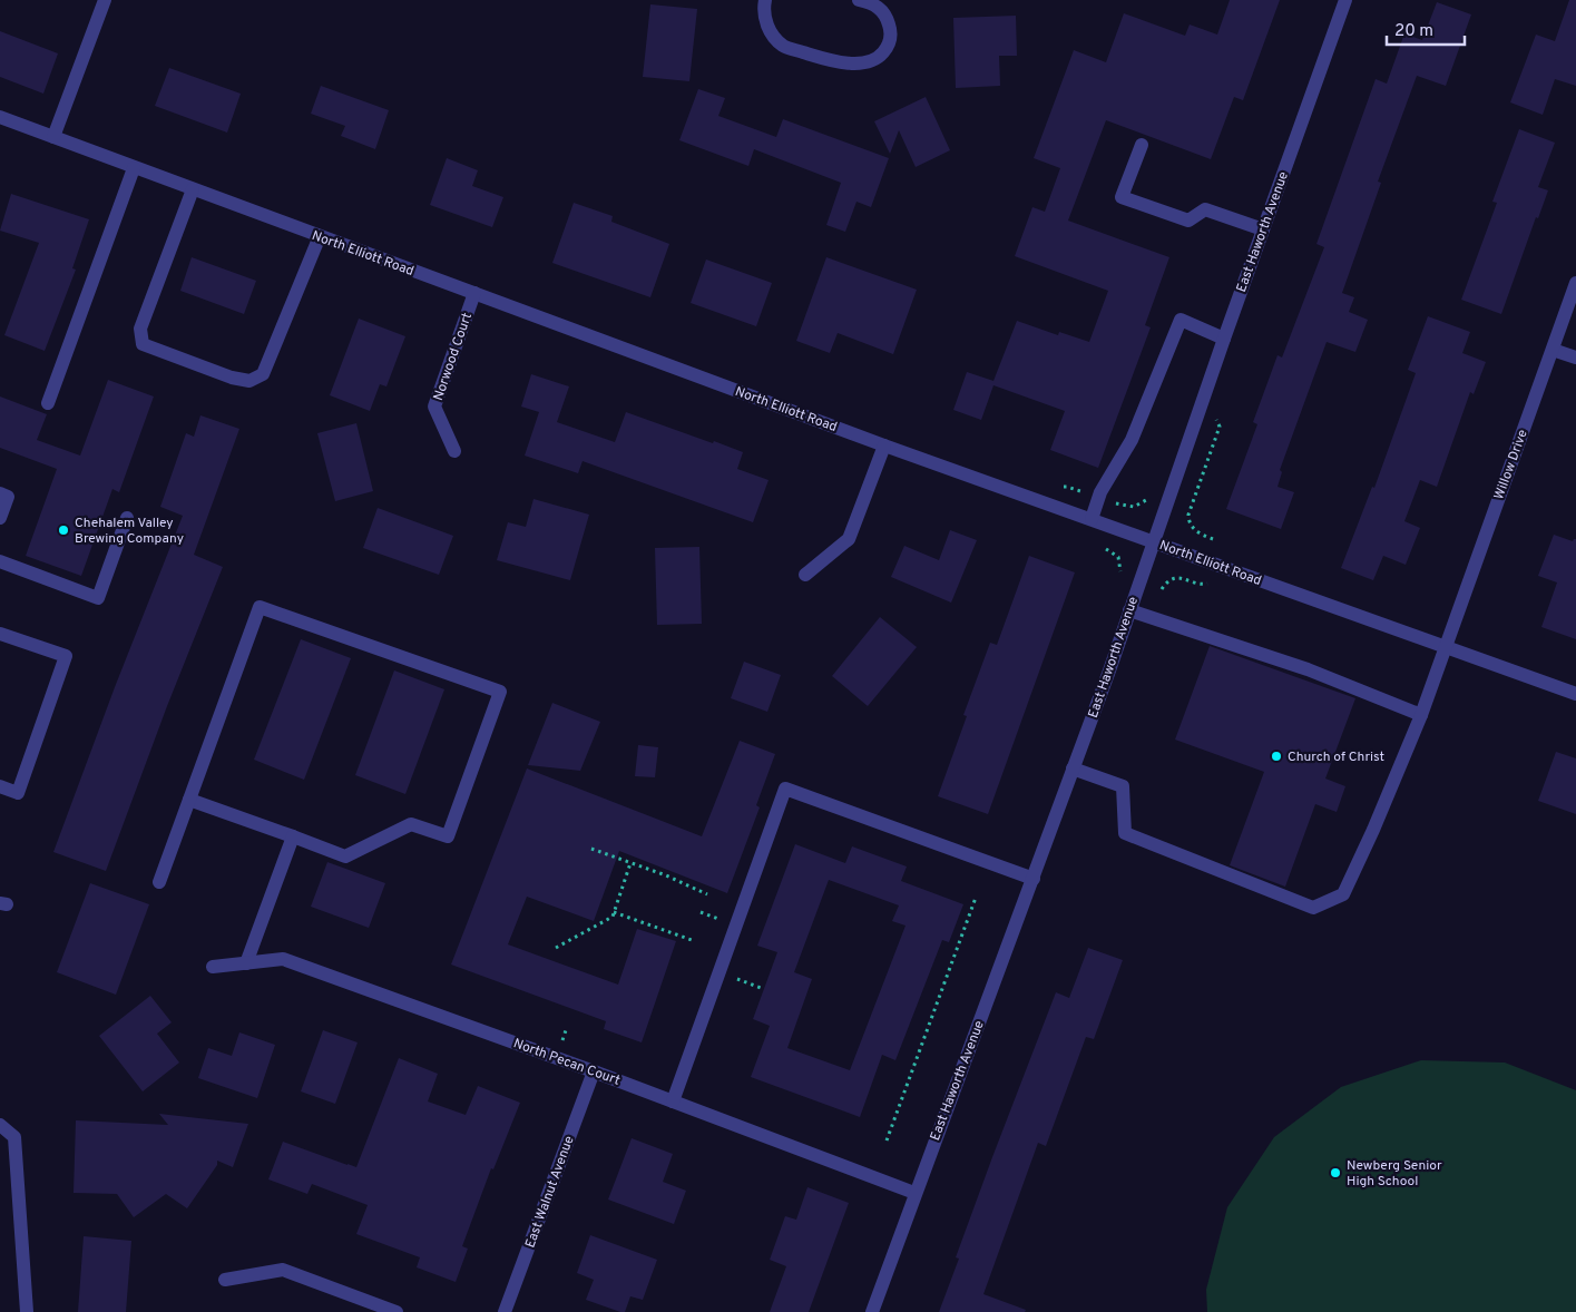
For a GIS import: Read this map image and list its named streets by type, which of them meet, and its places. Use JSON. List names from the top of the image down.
{
  "streets": {
    "street": [
      "East Haworth Avenue",
      "North Elliott Road",
      "Norwood Court",
      "Willow Drive",
      "North Pecan Court",
      "East Walnut Avenue"
    ]
  },
  "crossings": [
    ["East Haworth Avenue", "North Elliott Road"],
    ["East Haworth Avenue", "Willow Drive"],
    ["East Haworth Avenue", "North Pecan Court"],
    ["North Elliott Road", "Norwood Court"],
    ["North Elliott Road", "Willow Drive"],
    ["North Pecan Court", "East Walnut Avenue"]
  ],
  "places": ["Chehalem Valley Brewing Company", "Church of Christ", "Newberg Senior High School"],
  "scale_bar": "20 m"
}
